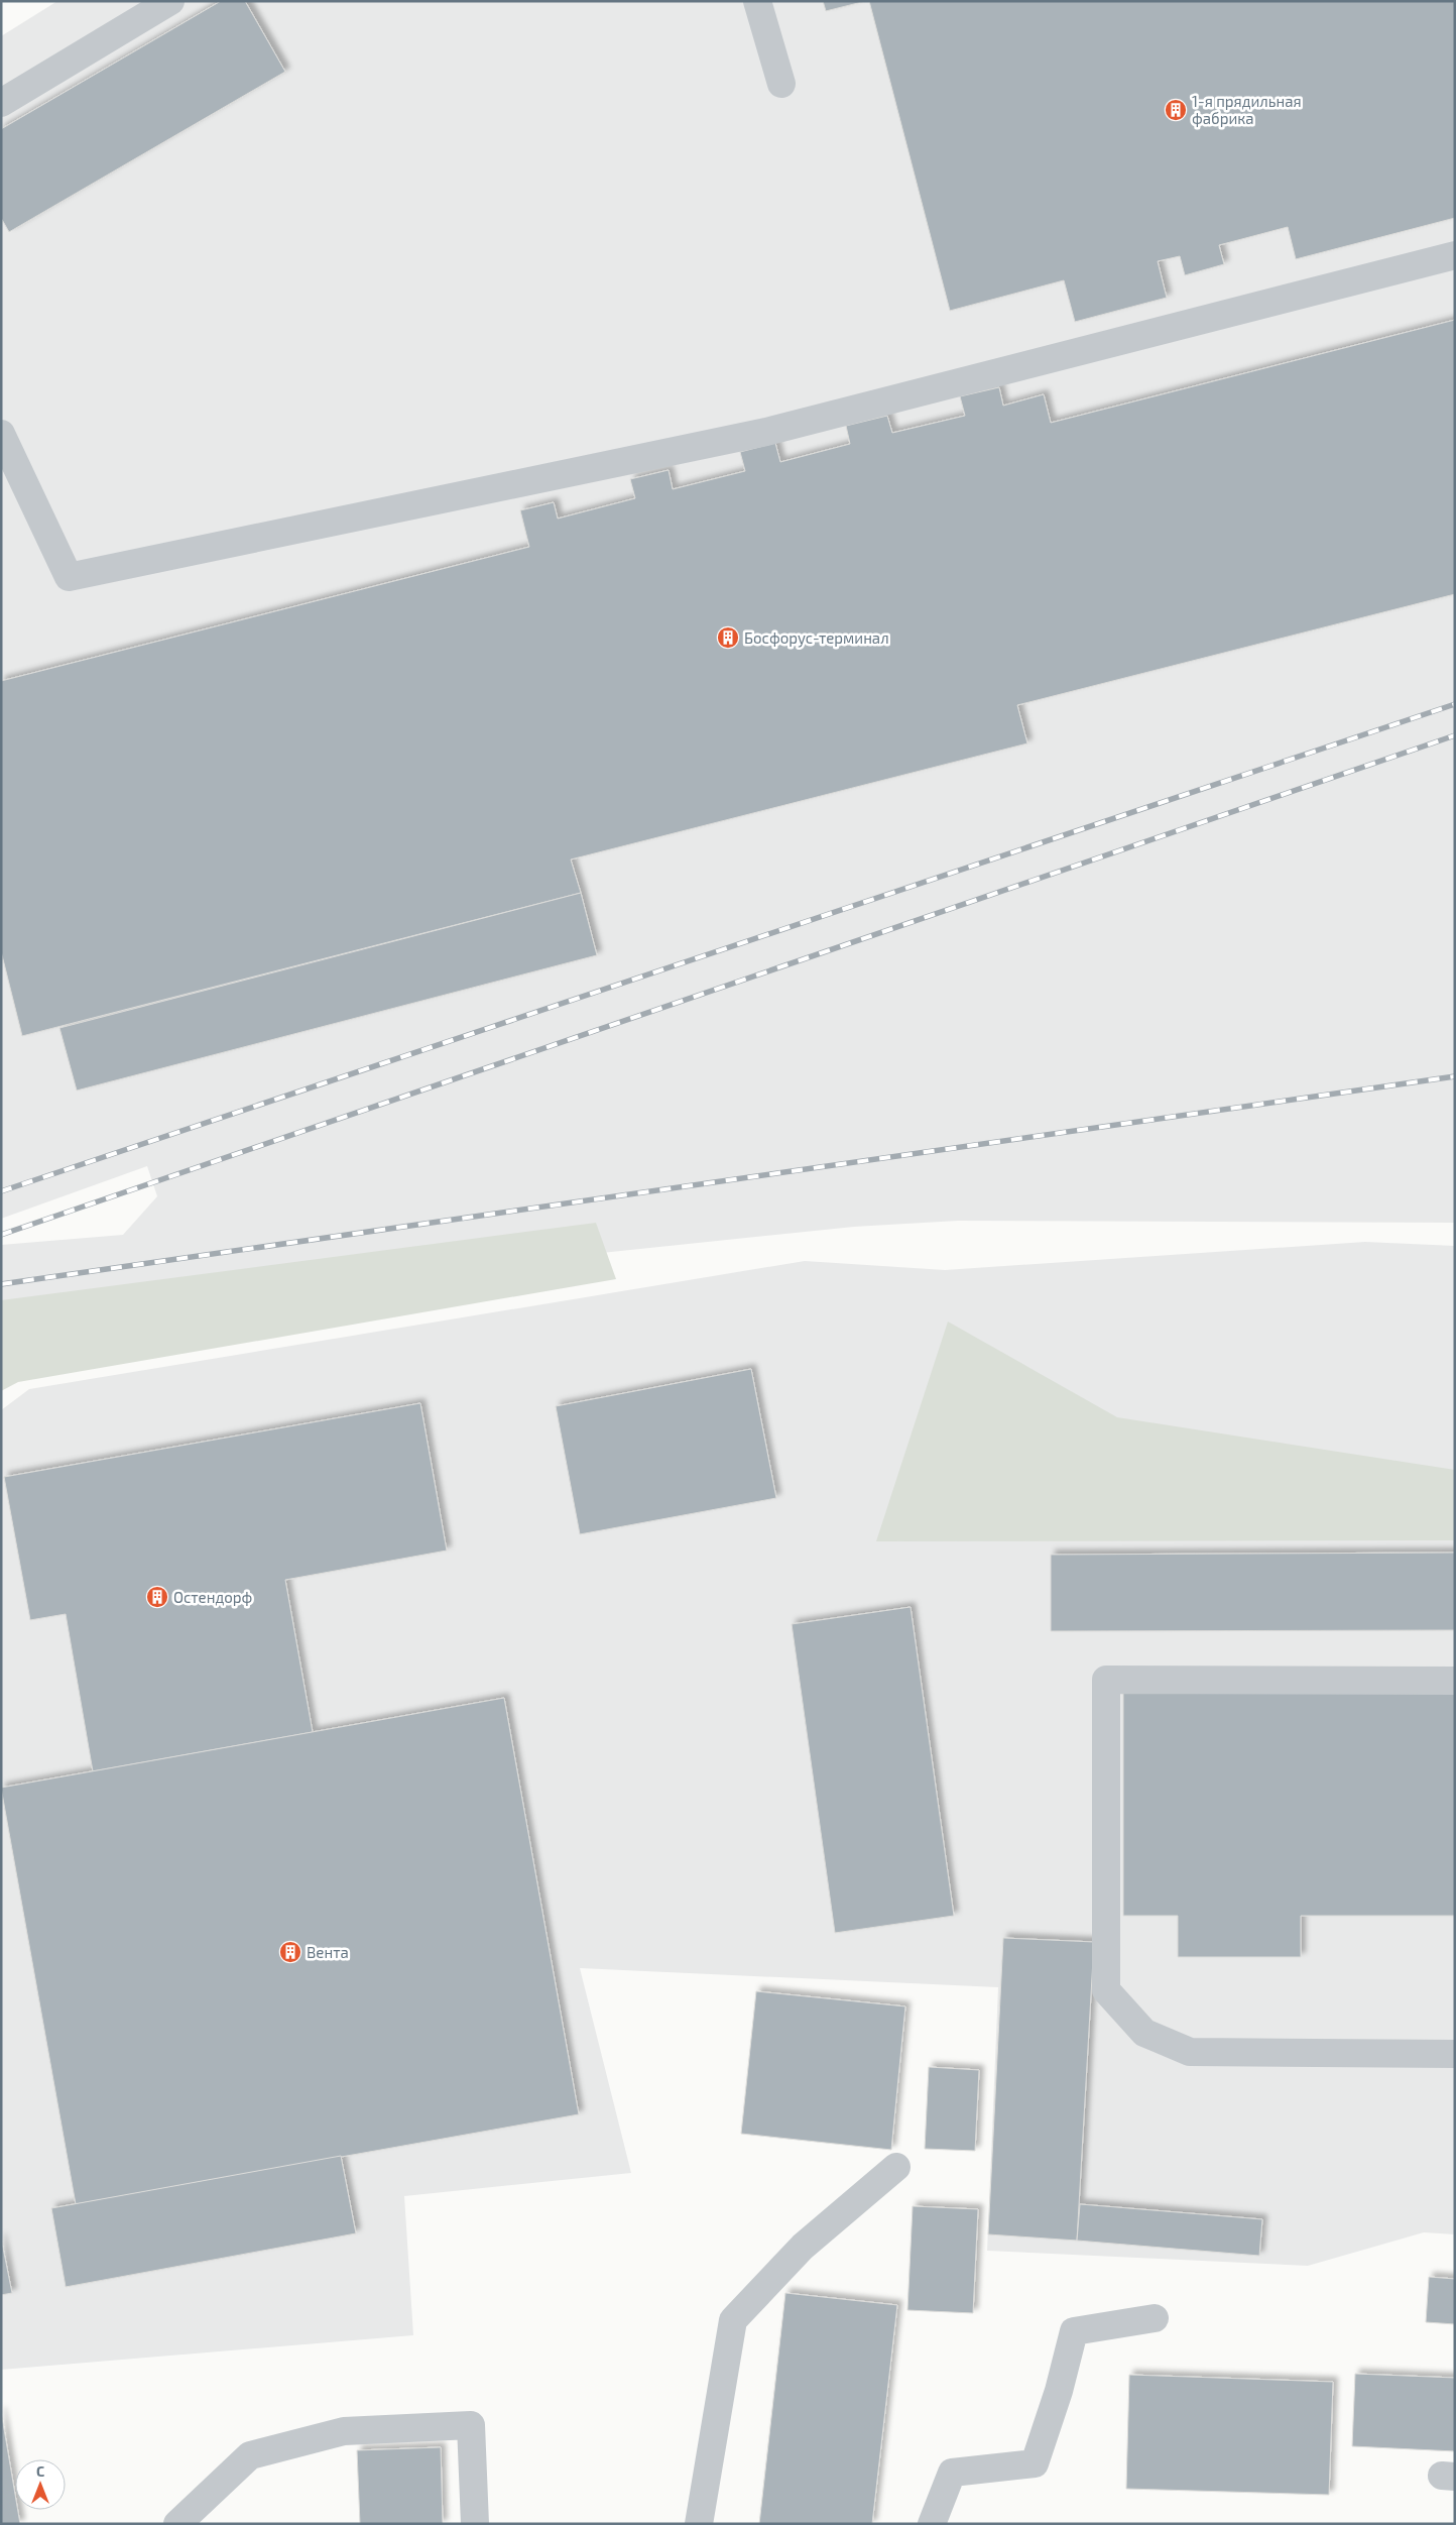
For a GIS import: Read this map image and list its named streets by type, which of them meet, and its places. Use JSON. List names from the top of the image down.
{
  "places": {
    "building": [
      "1-я прядильная фабрика",
      "Босфорус-терминал",
      "Остендорф",
      "Вента"
    ]
  },
  "north": "top"
}
